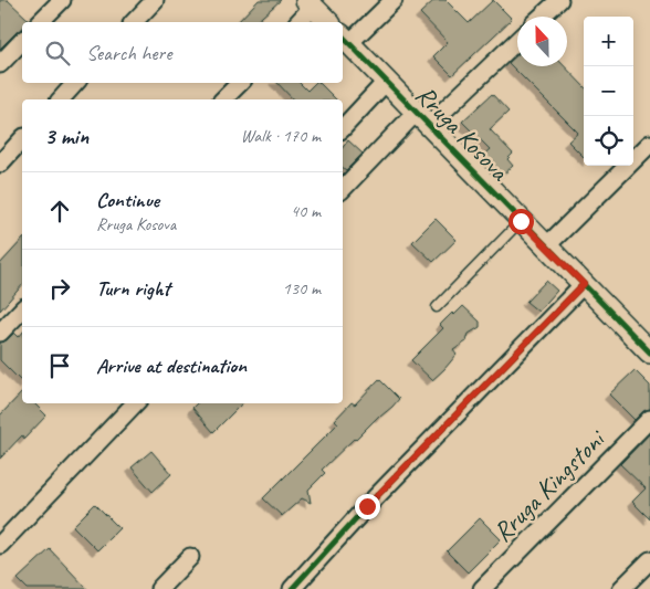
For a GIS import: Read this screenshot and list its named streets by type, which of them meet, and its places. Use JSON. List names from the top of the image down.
{
  "streets": {
    "street": ["Rruga Kosova", "Rruga Kingstoni"]
  },
  "north": "top",
  "page": {
    "map_buttons": ["+", "−"],
    "search": "Search here",
    "heading": ["3 min", "Walk · 170 m"],
    "list": [
      ["Continue", "Rruga Kosova", "40 m"],
      ["Turn right", "130 m"],
      "Arrive at destination"
    ]
  }
}
